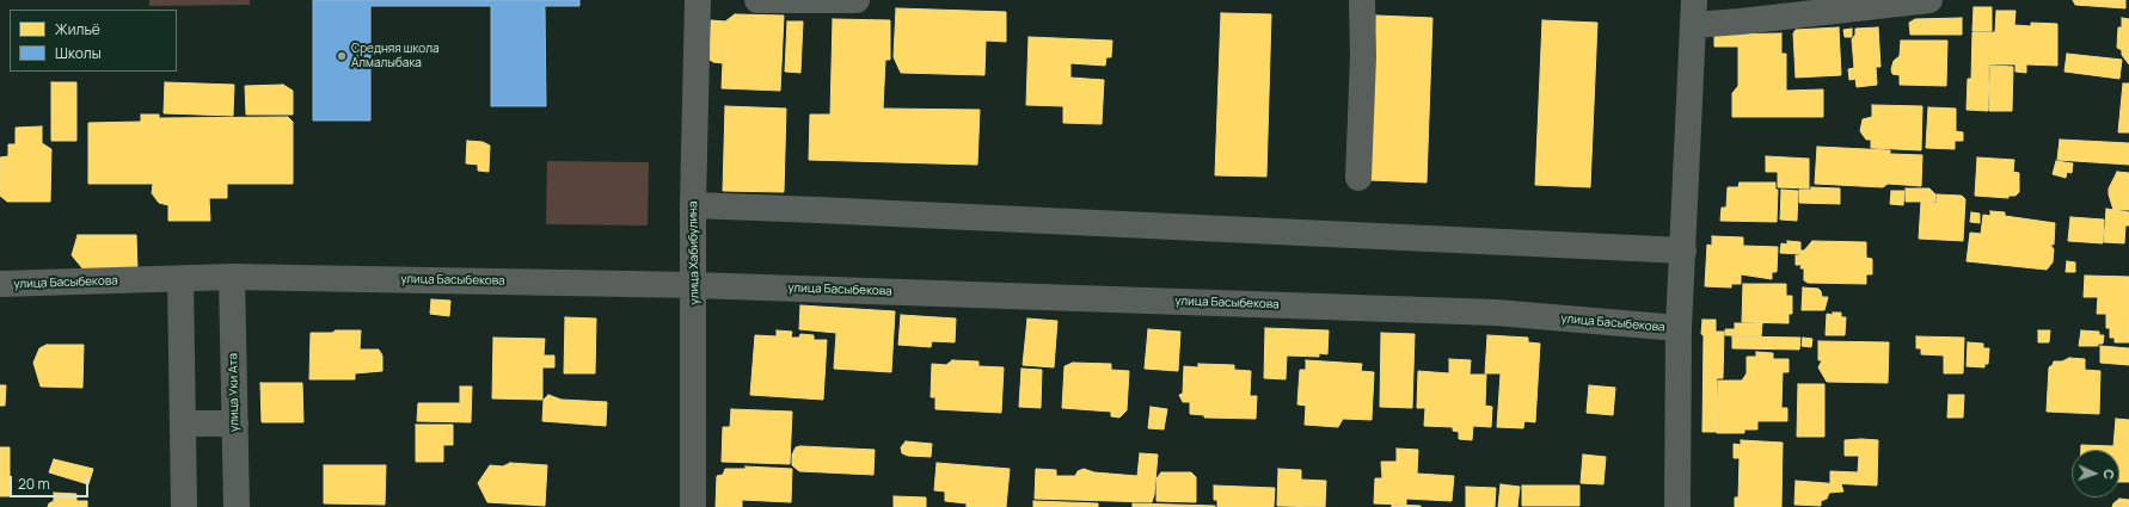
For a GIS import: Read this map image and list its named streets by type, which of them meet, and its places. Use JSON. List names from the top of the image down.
{
  "streets": {
    "street": ["улица Хабибулина", "улица Басыбекова", "улица Уки Ата"]
  },
  "crossings": [
    ["улица Хабибулина", "улица Басыбекова"],
    ["улица Басыбекова", "улица Уки Ата"]
  ],
  "places": ["Средняя школа Алмалыбака"],
  "legend": ["Жильё", "Школы"],
  "scale_bar": "20 m",
  "north": "right"
}
